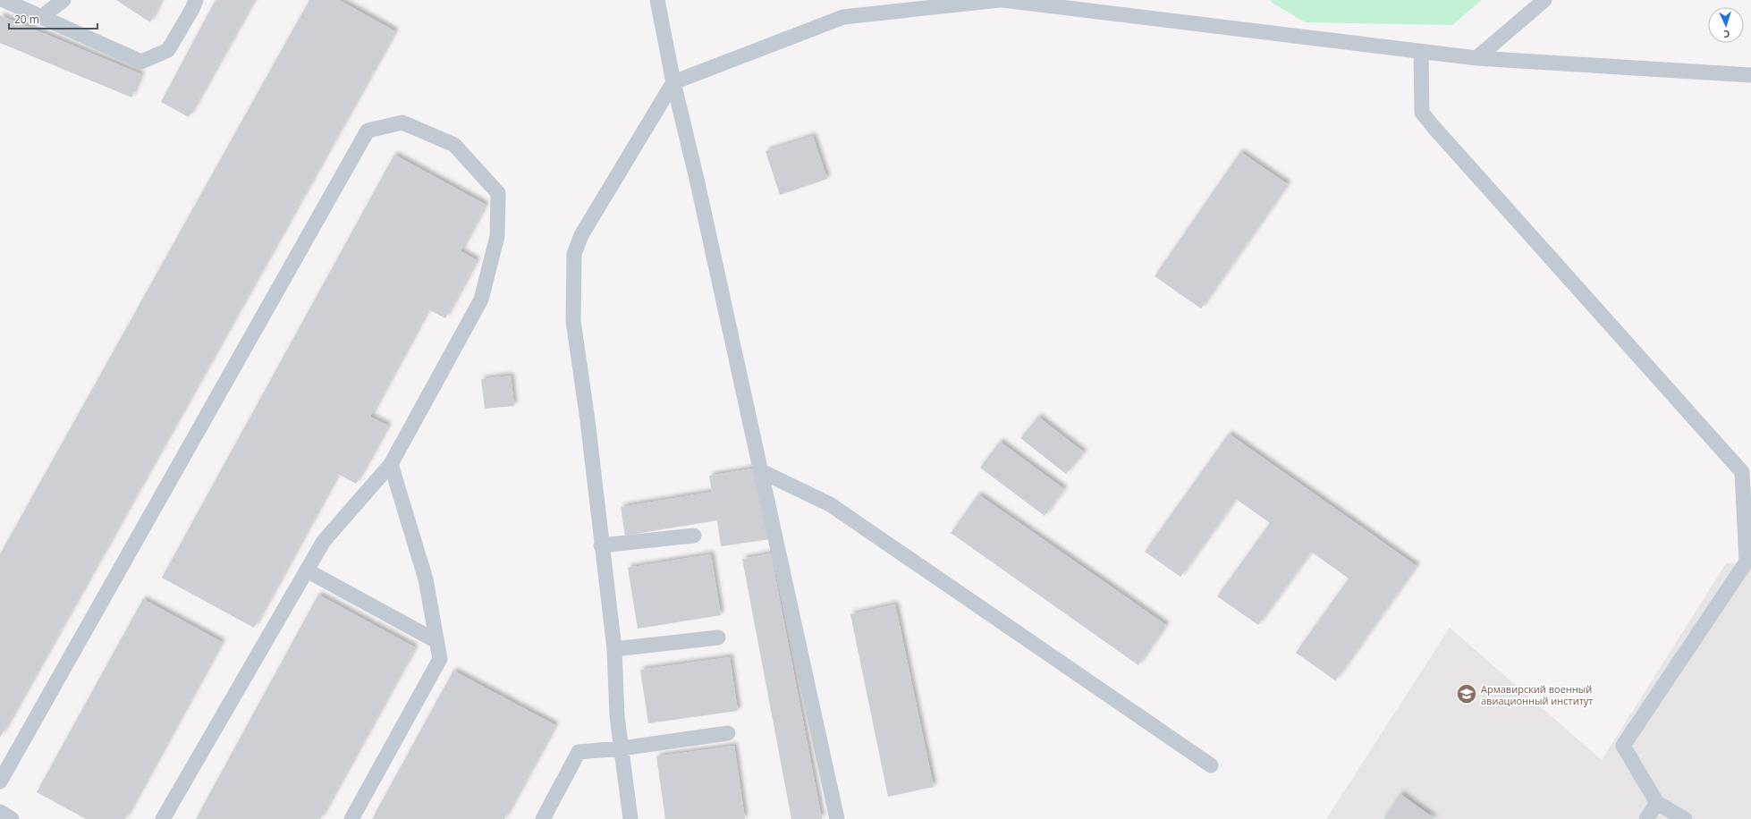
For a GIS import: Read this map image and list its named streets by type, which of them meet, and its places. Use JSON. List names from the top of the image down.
{
  "places": {
    "school or university": ["Армавирский военный авиационный институт"]
  },
  "scale_bar": "20 m",
  "north": "bottom"
}
